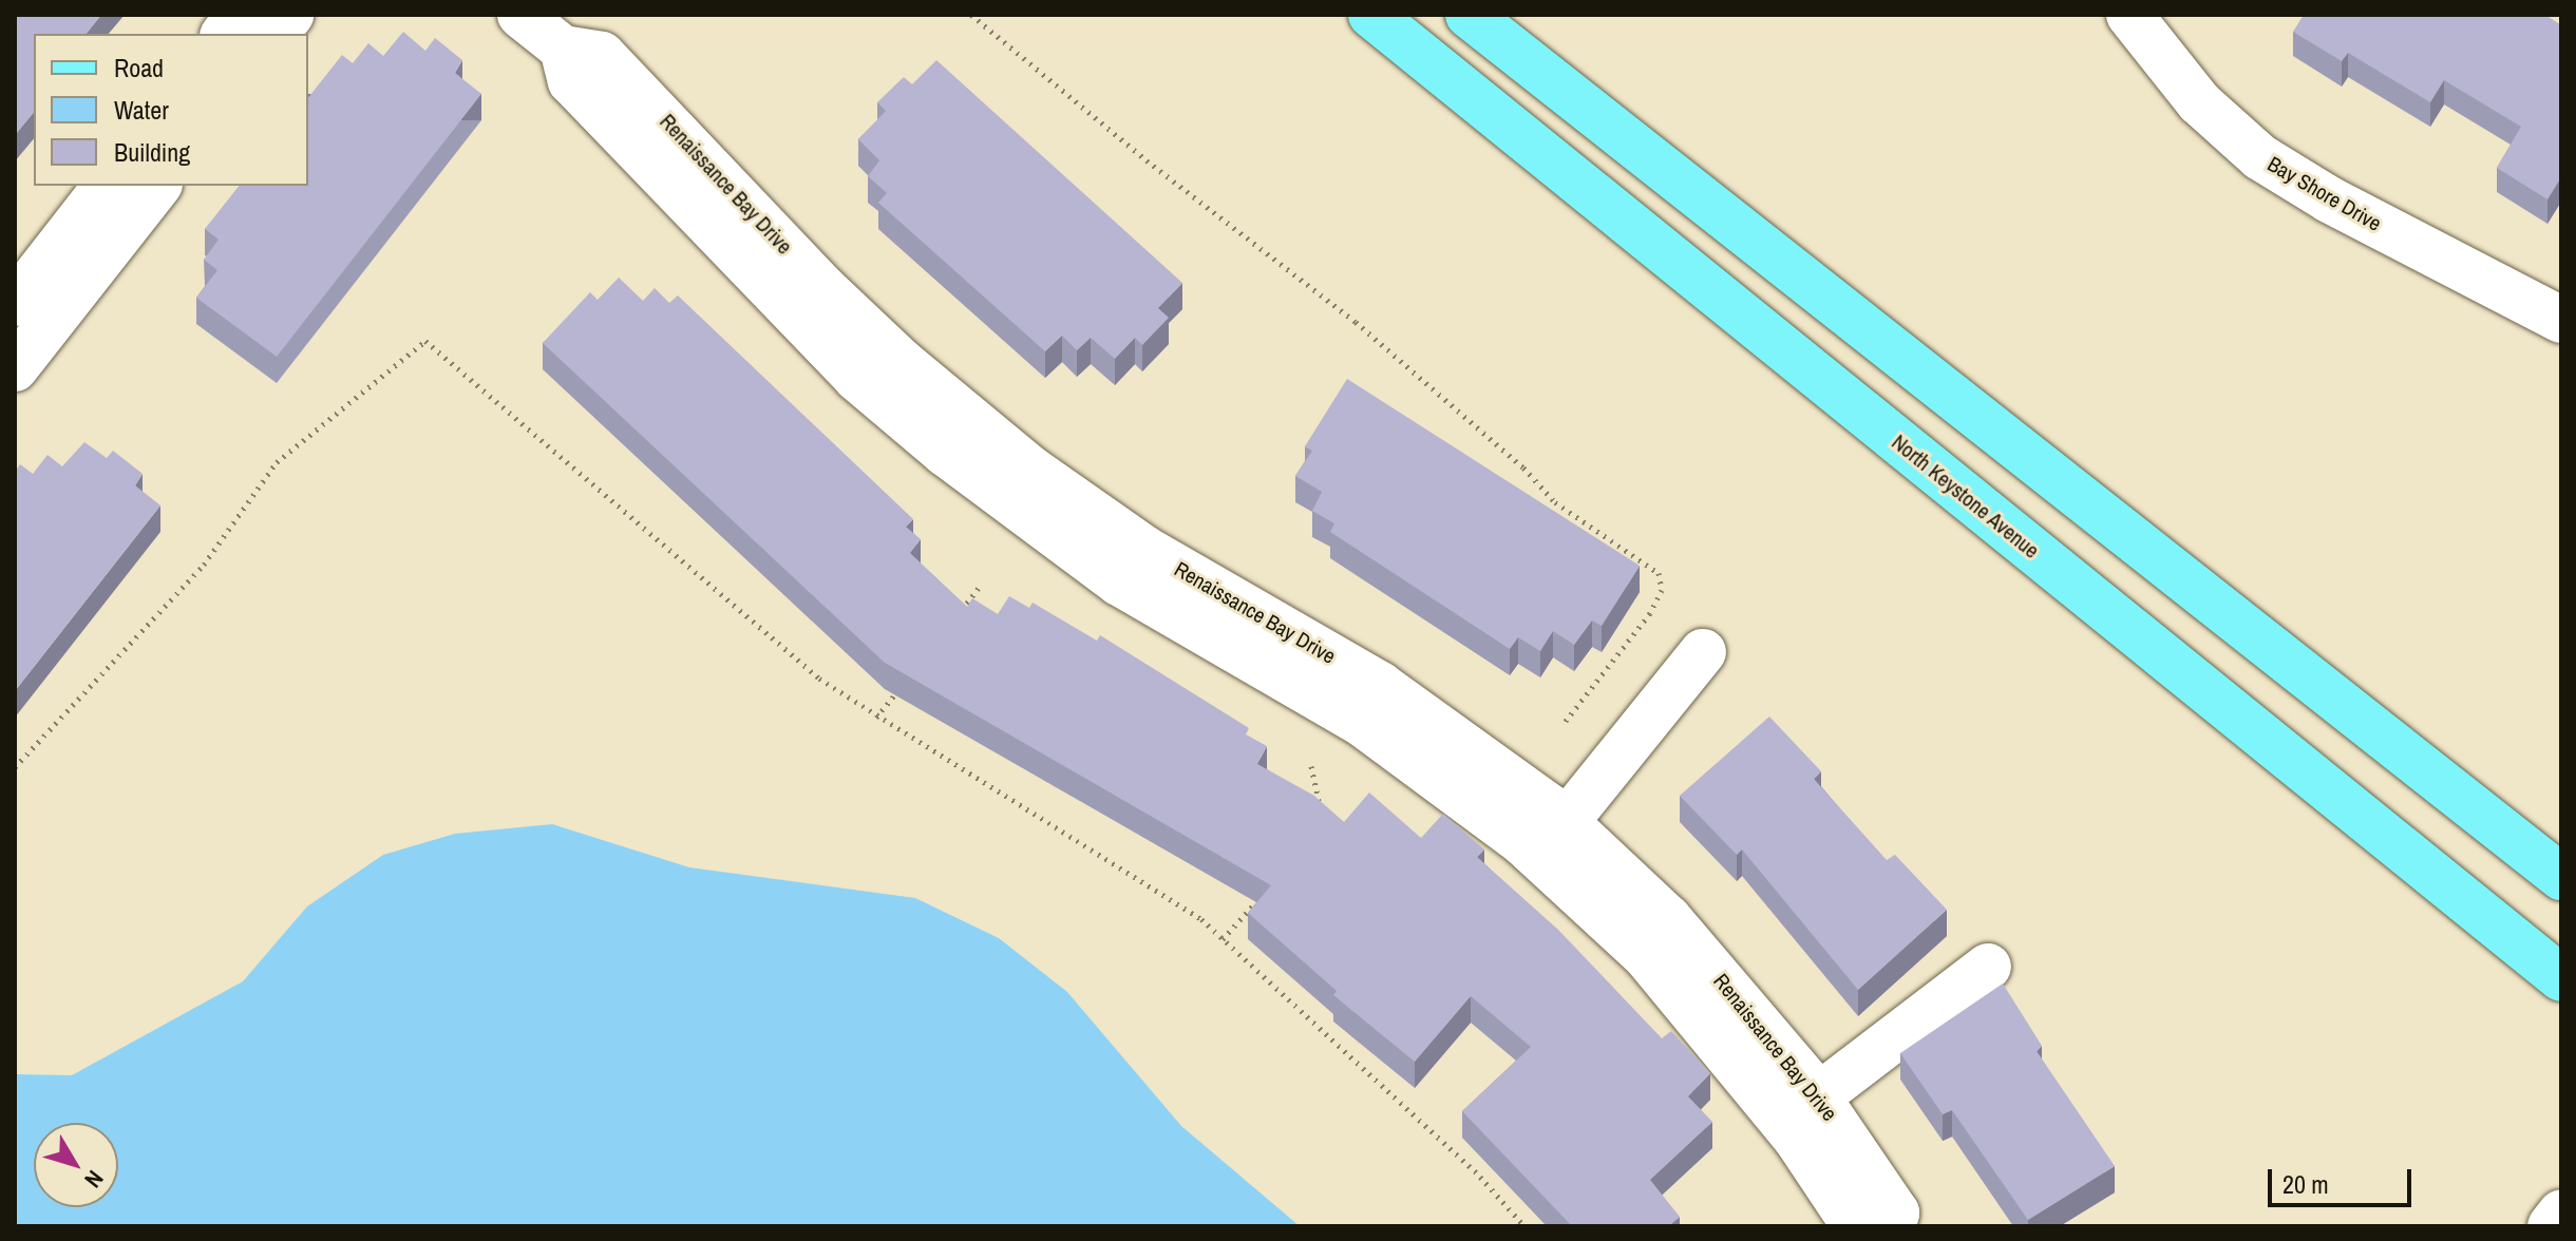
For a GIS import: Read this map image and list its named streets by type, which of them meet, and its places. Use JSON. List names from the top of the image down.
{
  "streets": {
    "main road": ["North Keystone Avenue"],
    "street": ["Renaissance Bay Drive", "Bay Shore Drive"]
  },
  "legend": ["Road", "Water", "Building"],
  "scale_bar": "20 m",
  "north": "bottom right"
}
